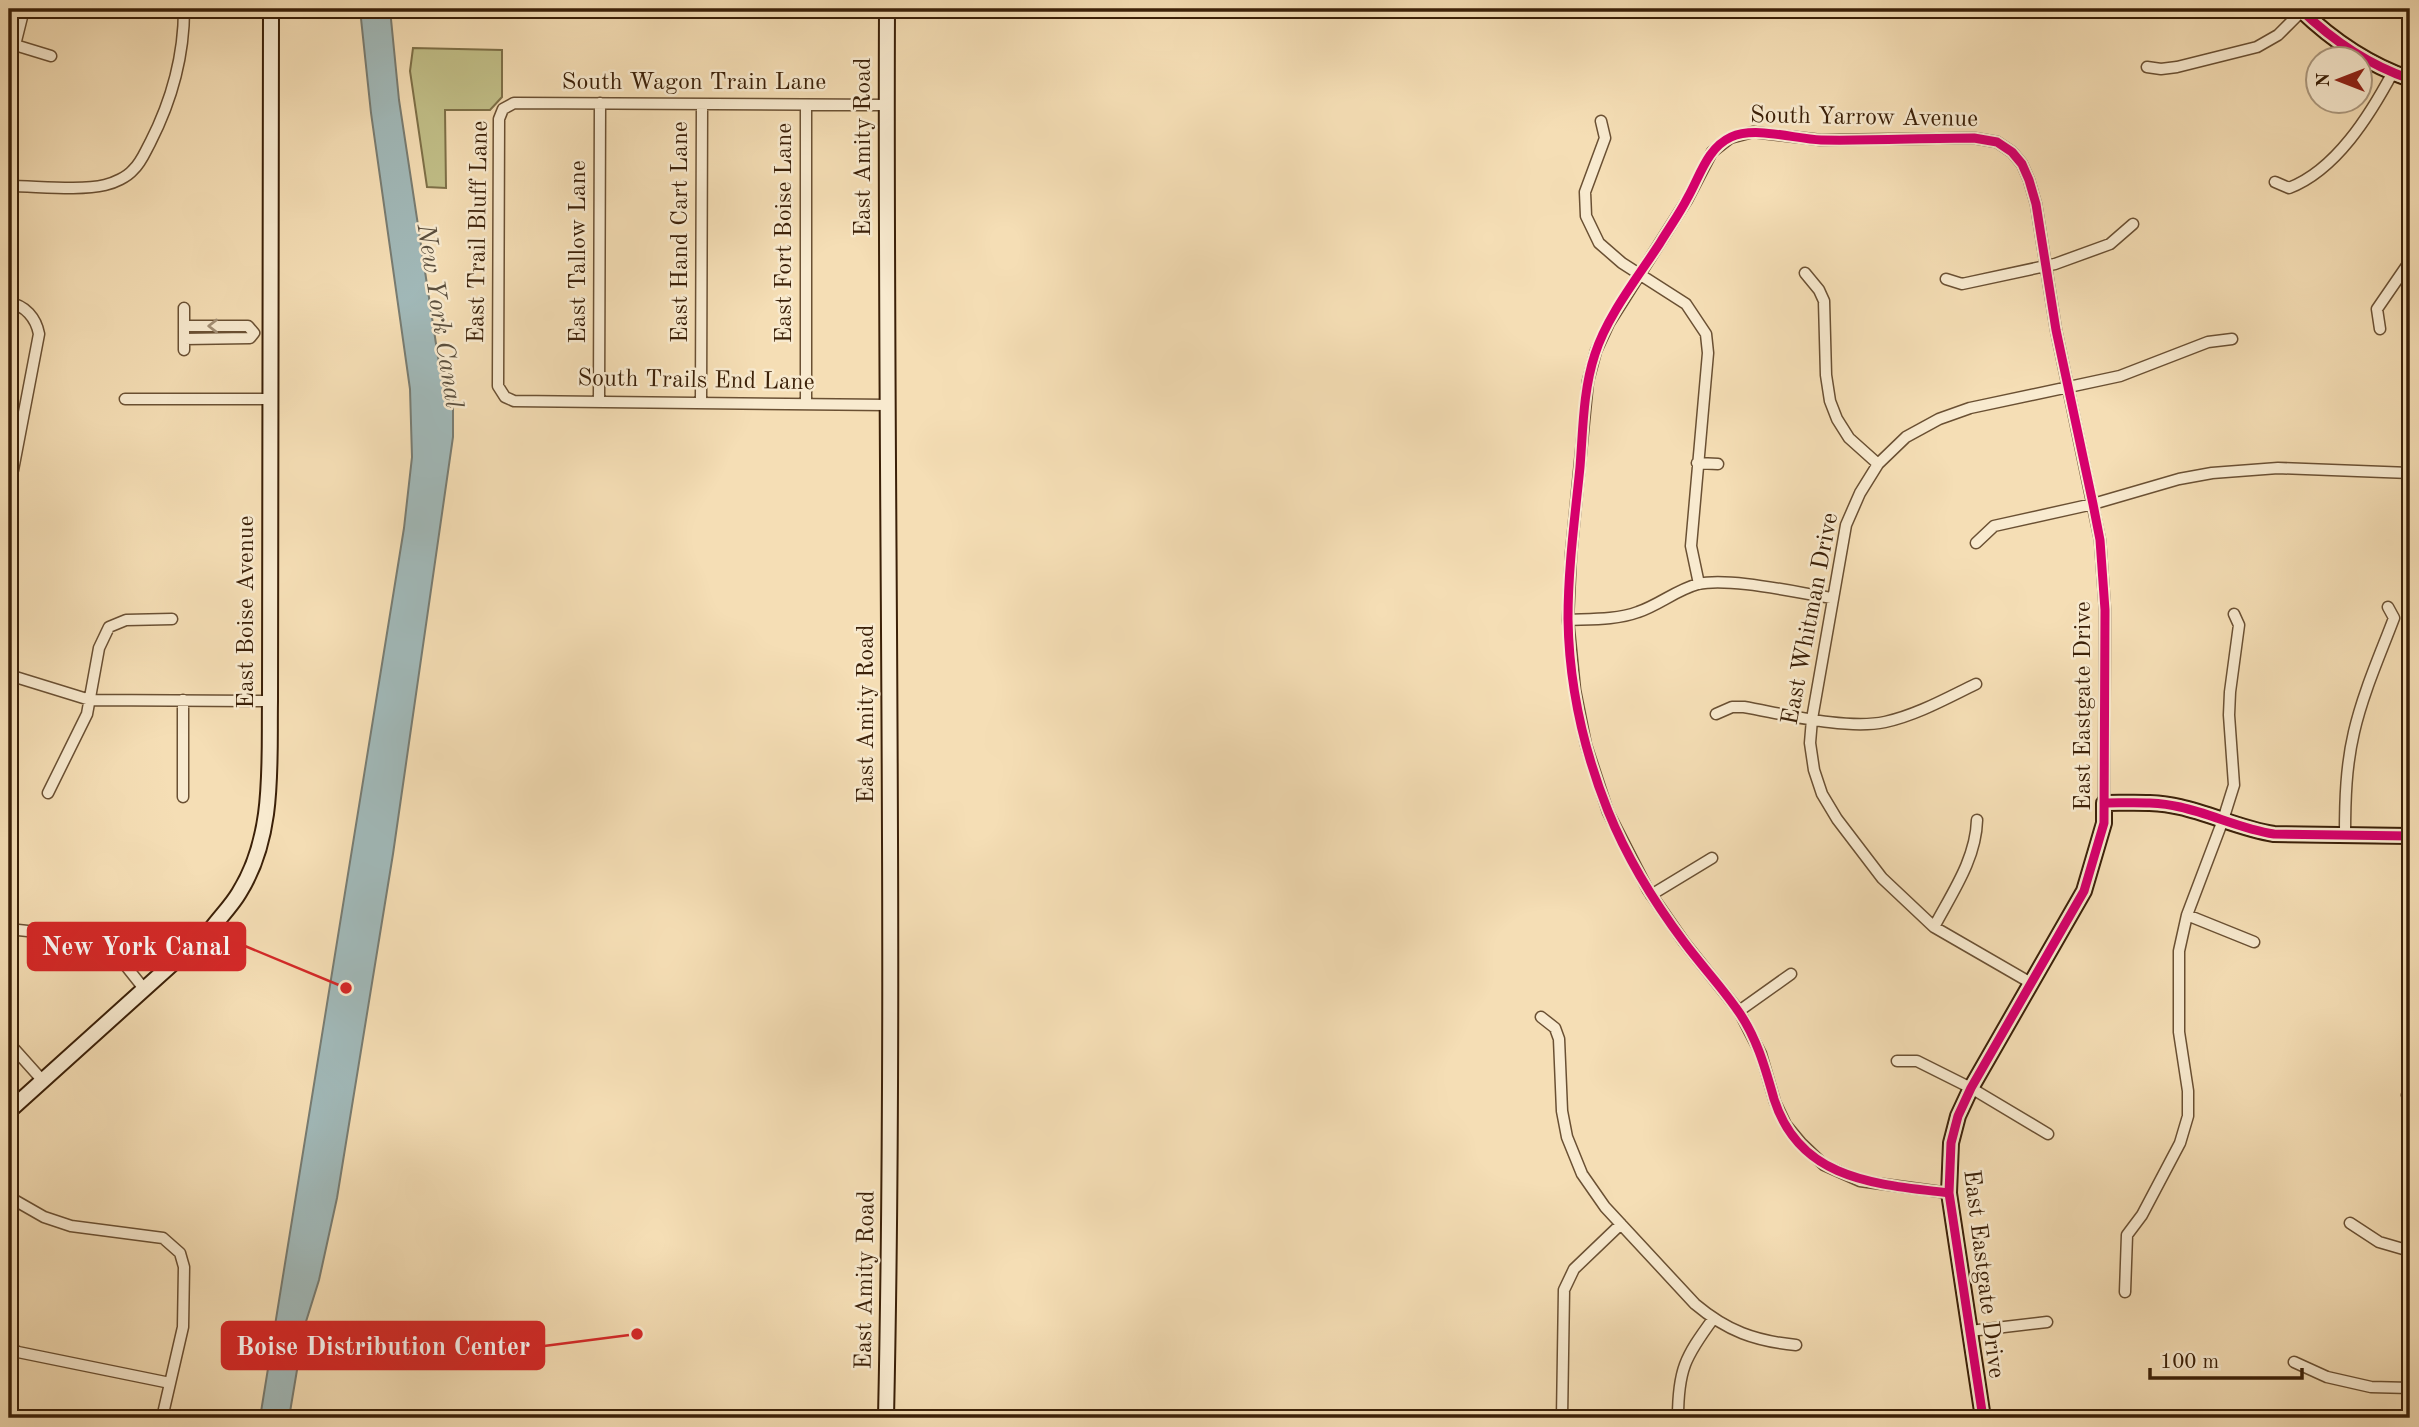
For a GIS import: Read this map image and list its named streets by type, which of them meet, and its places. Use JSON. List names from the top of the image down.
{
  "streets": {
    "street": [
      "South Wagon Train Lane",
      "South Yarrow Avenue",
      "East Amity Road",
      "East Trail Bluff Lane",
      "East Hand Cart Lane",
      "East Fort Boise Lane",
      "East Tallow Lane",
      "South Trails End Lane",
      "East Boise Avenue",
      "East Whitman Drive",
      "East Eastgate Drive"
    ]
  },
  "crossings": [
    ["South Wagon Train Lane", "East Amity Road"],
    ["South Wagon Train Lane", "East Trail Bluff Lane"],
    ["South Wagon Train Lane", "East Hand Cart Lane"],
    ["South Wagon Train Lane", "East Fort Boise Lane"],
    ["South Wagon Train Lane", "East Tallow Lane"],
    ["South Yarrow Avenue", "East Eastgate Drive"],
    ["East Amity Road", "South Trails End Lane"],
    ["East Trail Bluff Lane", "South Trails End Lane"],
    ["East Hand Cart Lane", "South Trails End Lane"],
    ["East Fort Boise Lane", "South Trails End Lane"],
    ["East Tallow Lane", "South Trails End Lane"],
    ["East Whitman Drive", "East Eastgate Drive"]
  ],
  "water": ["New York Canal"],
  "places": ["New York Canal", "Boise Distribution Center"],
  "scale_bar": "100 m",
  "north": "left"
}
